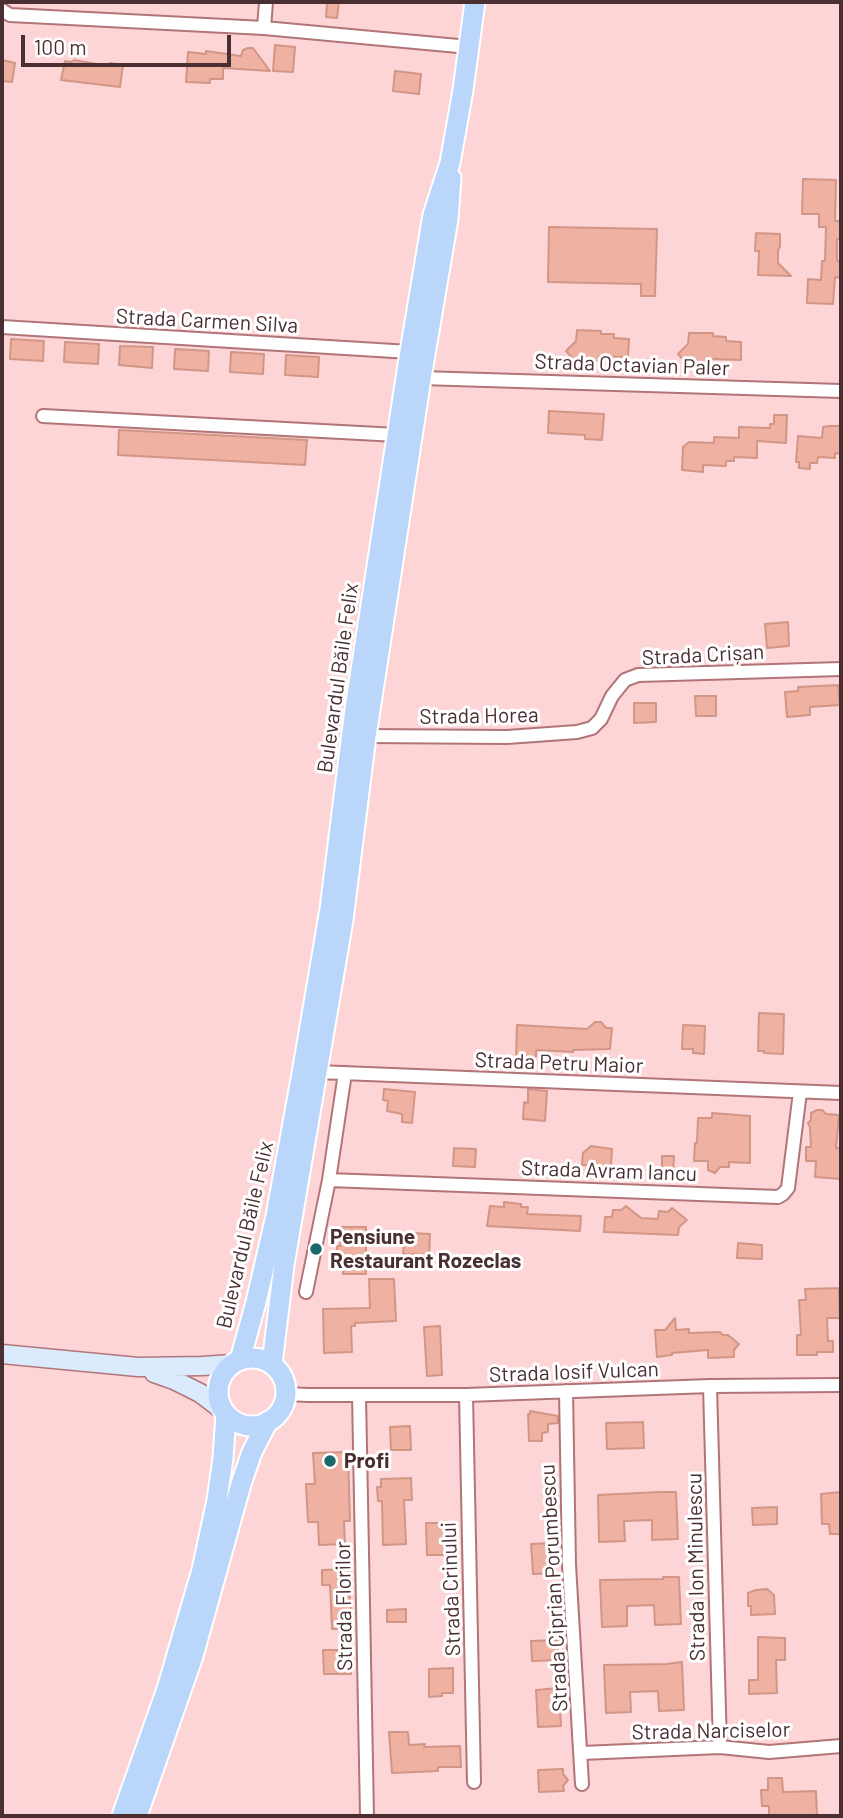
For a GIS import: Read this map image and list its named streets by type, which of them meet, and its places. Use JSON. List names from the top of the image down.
{
  "streets": {
    "main road": ["Bulevardul Băile Felix"],
    "street": [
      "Strada Carmen Silva",
      "Strada Octavian Paler",
      "Strada Crișan",
      "Strada Horea",
      "Strada Petru Maior",
      "Strada Avram Iancu",
      "Strada Iosif Vulcan",
      "Strada Ion Minulescu",
      "Strada Ciprian Porumbescu",
      "Strada Crinului",
      "Strada Florilor",
      "Strada Narciselor"
    ]
  },
  "crossings": [
    ["Strada Carmen Silva", "Bulevardul Băile Felix"],
    ["Strada Octavian Paler", "Bulevardul Băile Felix"],
    ["Strada Crișan", "Strada Horea"],
    ["Bulevardul Băile Felix", "Strada Horea"],
    ["Bulevardul Băile Felix", "Strada Petru Maior"],
    ["Bulevardul Băile Felix", "Strada Iosif Vulcan"],
    ["Strada Petru Maior", "Strada Avram Iancu"],
    ["Strada Iosif Vulcan", "Strada Ion Minulescu"],
    ["Strada Iosif Vulcan", "Strada Ciprian Porumbescu"],
    ["Strada Iosif Vulcan", "Strada Crinului"],
    ["Strada Iosif Vulcan", "Strada Florilor"],
    ["Strada Ion Minulescu", "Strada Narciselor"],
    ["Strada Ciprian Porumbescu", "Strada Narciselor"]
  ],
  "places": ["Pensiune Restaurant Rozeclas", "Profi"],
  "scale_bar": "100 m"
}
